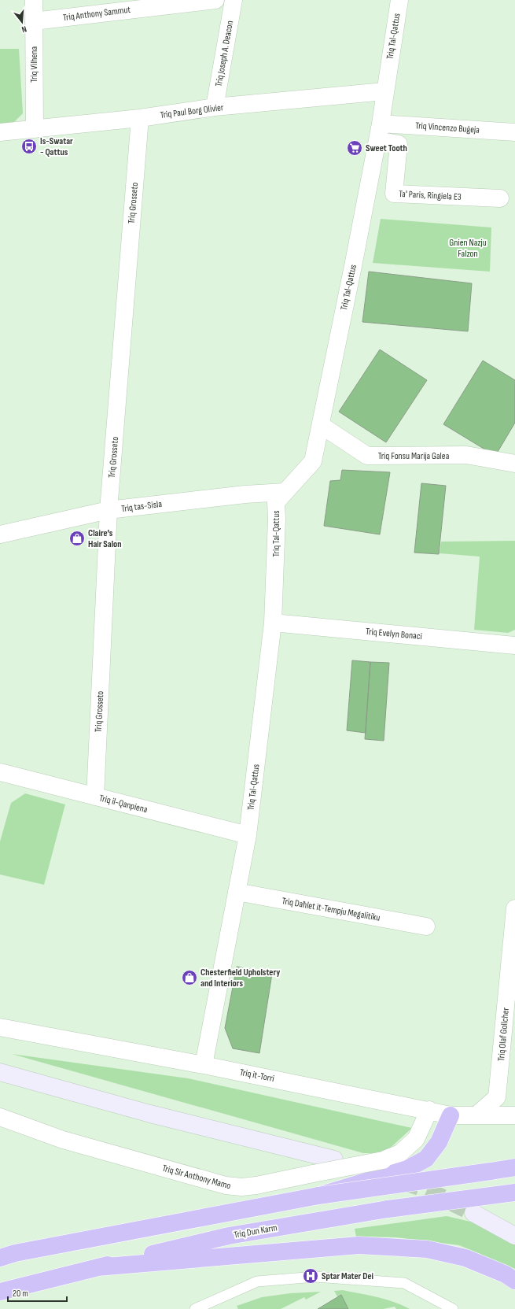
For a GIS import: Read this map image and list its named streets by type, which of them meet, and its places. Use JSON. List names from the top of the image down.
{
  "streets": {
    "highway": ["Triq Dun Karm"],
    "street": [
      "Triq Anthony Sammut",
      "Triq Tal-Qattus",
      "Triq Joseph A. Deacon",
      "Triq Vilhena",
      "Triq Paul Borg Olivier",
      "Triq Vincenzo Buġeja",
      "Ta' Paris, Ringiela E3",
      "Triq Grosseto",
      "Triq Fonsu Marija Galea",
      "Triq tas-Sisla",
      "Triq Evelyn Bonaci",
      "Triq il-Qanpiena",
      "Triq Daħlet it-Tempju Megalitiku",
      "Triq Olaf Gollcher",
      "Triq it-Torri",
      "Triq Sir Anthony Mamo"
    ]
  },
  "crossings": [
    ["Triq Anthony Sammut", "Triq Vilhena"],
    ["Triq Tal-Qattus", "Triq Paul Borg Olivier"],
    ["Triq Tal-Qattus", "Triq Vincenzo Buġeja"],
    ["Triq Tal-Qattus", "Ta' Paris, Ringiela E3"],
    ["Triq Tal-Qattus", "Triq Fonsu Marija Galea"],
    ["Triq Tal-Qattus", "Triq tas-Sisla"],
    ["Triq Tal-Qattus", "Triq Evelyn Bonaci"],
    ["Triq Tal-Qattus", "Triq il-Qanpiena"],
    ["Triq Tal-Qattus", "Triq Daħlet it-Tempju Megalitiku"],
    ["Triq Tal-Qattus", "Triq it-Torri"],
    ["Triq Joseph A. Deacon", "Triq Paul Borg Olivier"],
    ["Triq Vilhena", "Triq Paul Borg Olivier"],
    ["Triq Paul Borg Olivier", "Triq Grosseto"],
    ["Triq Grosseto", "Triq tas-Sisla"],
    ["Triq Grosseto", "Triq il-Qanpiena"],
    ["Triq Olaf Gollcher", "Triq it-Torri"],
    ["Triq it-Torri", "Triq Sir Anthony Mamo"]
  ],
  "parks": ["Gnien Nazju Falzon"],
  "places": {
    "bus stop": ["Is-Swatar - Qattus"],
    "supermarket": ["Sweet Tooth"],
    "shop": ["Claire's Hair Salon", "Chesterfield Upholstery and Interiors"],
    "hospital": ["Sptar Mater Dei"]
  },
  "scale_bar": "20 m",
  "north": "bottom"
}
